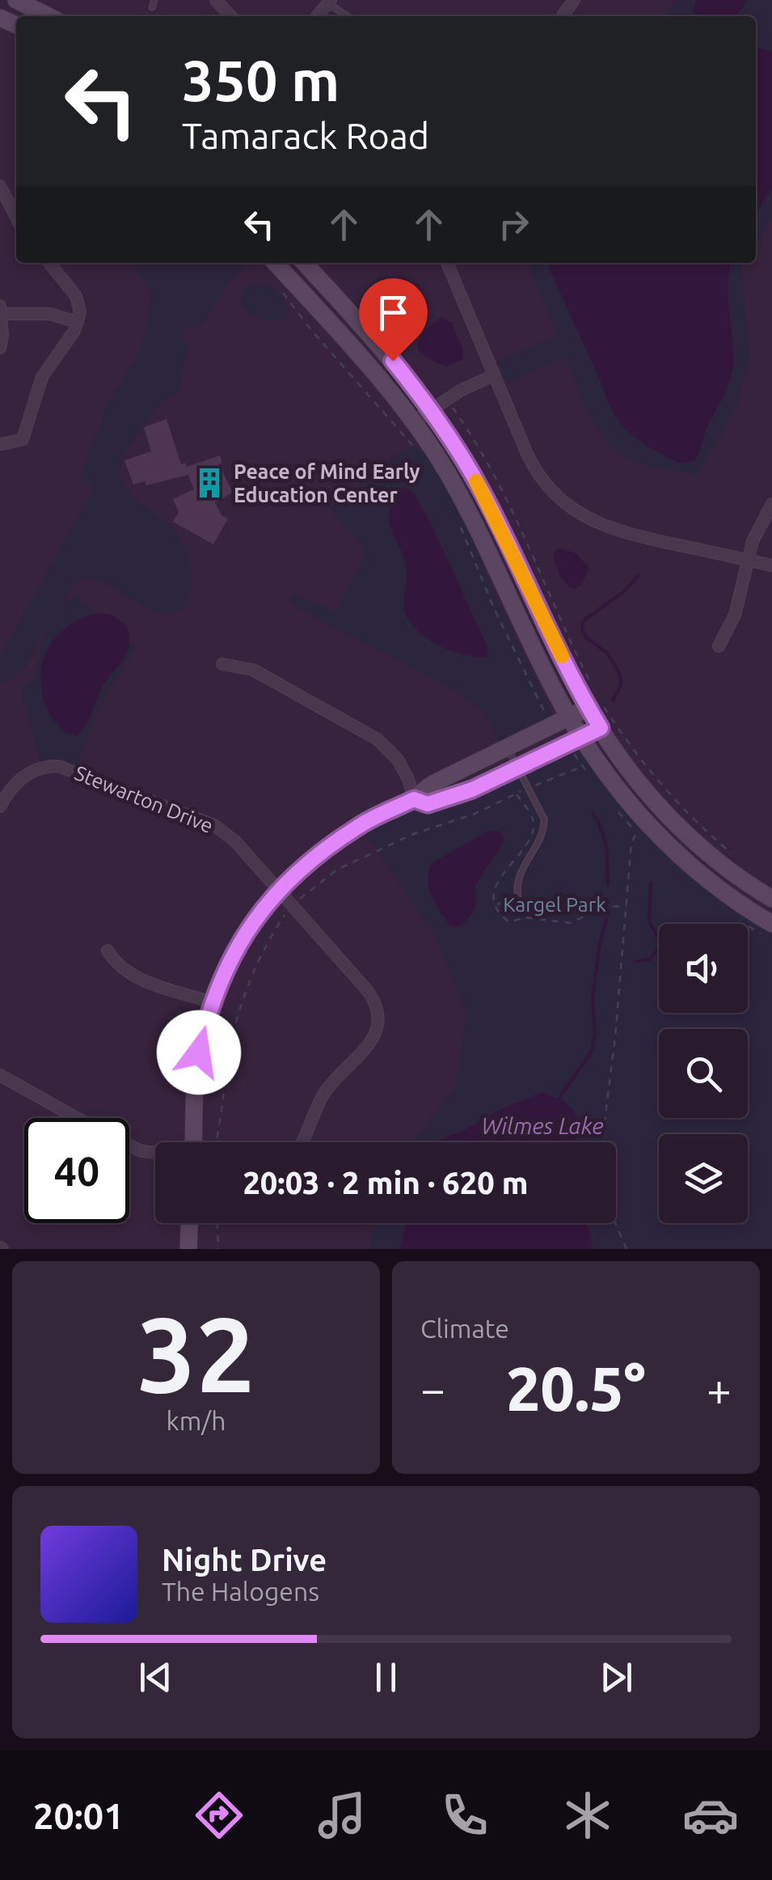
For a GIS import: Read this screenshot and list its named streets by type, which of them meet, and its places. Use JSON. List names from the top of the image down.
{
  "streets": {
    "street": ["Stewarton Drive"]
  },
  "water": ["Wilmes Lake"],
  "parks": ["Kargel Park"],
  "places": {
    "building": ["Peace of Mind Early Education Center"]
  },
  "page": {
    "turn": ["350 m", "Tamarack Road"],
    "limit": "40",
    "trip": "20:03 · 2 min · 620 m",
    "tile": [
      ["32", "km/h"],
      "Climate"
    ],
    "heat": ["−", "20.5°", "+"],
    "song": ["Night Drive", "The Halogens"],
    "tabs": "20:01"
  }
}
